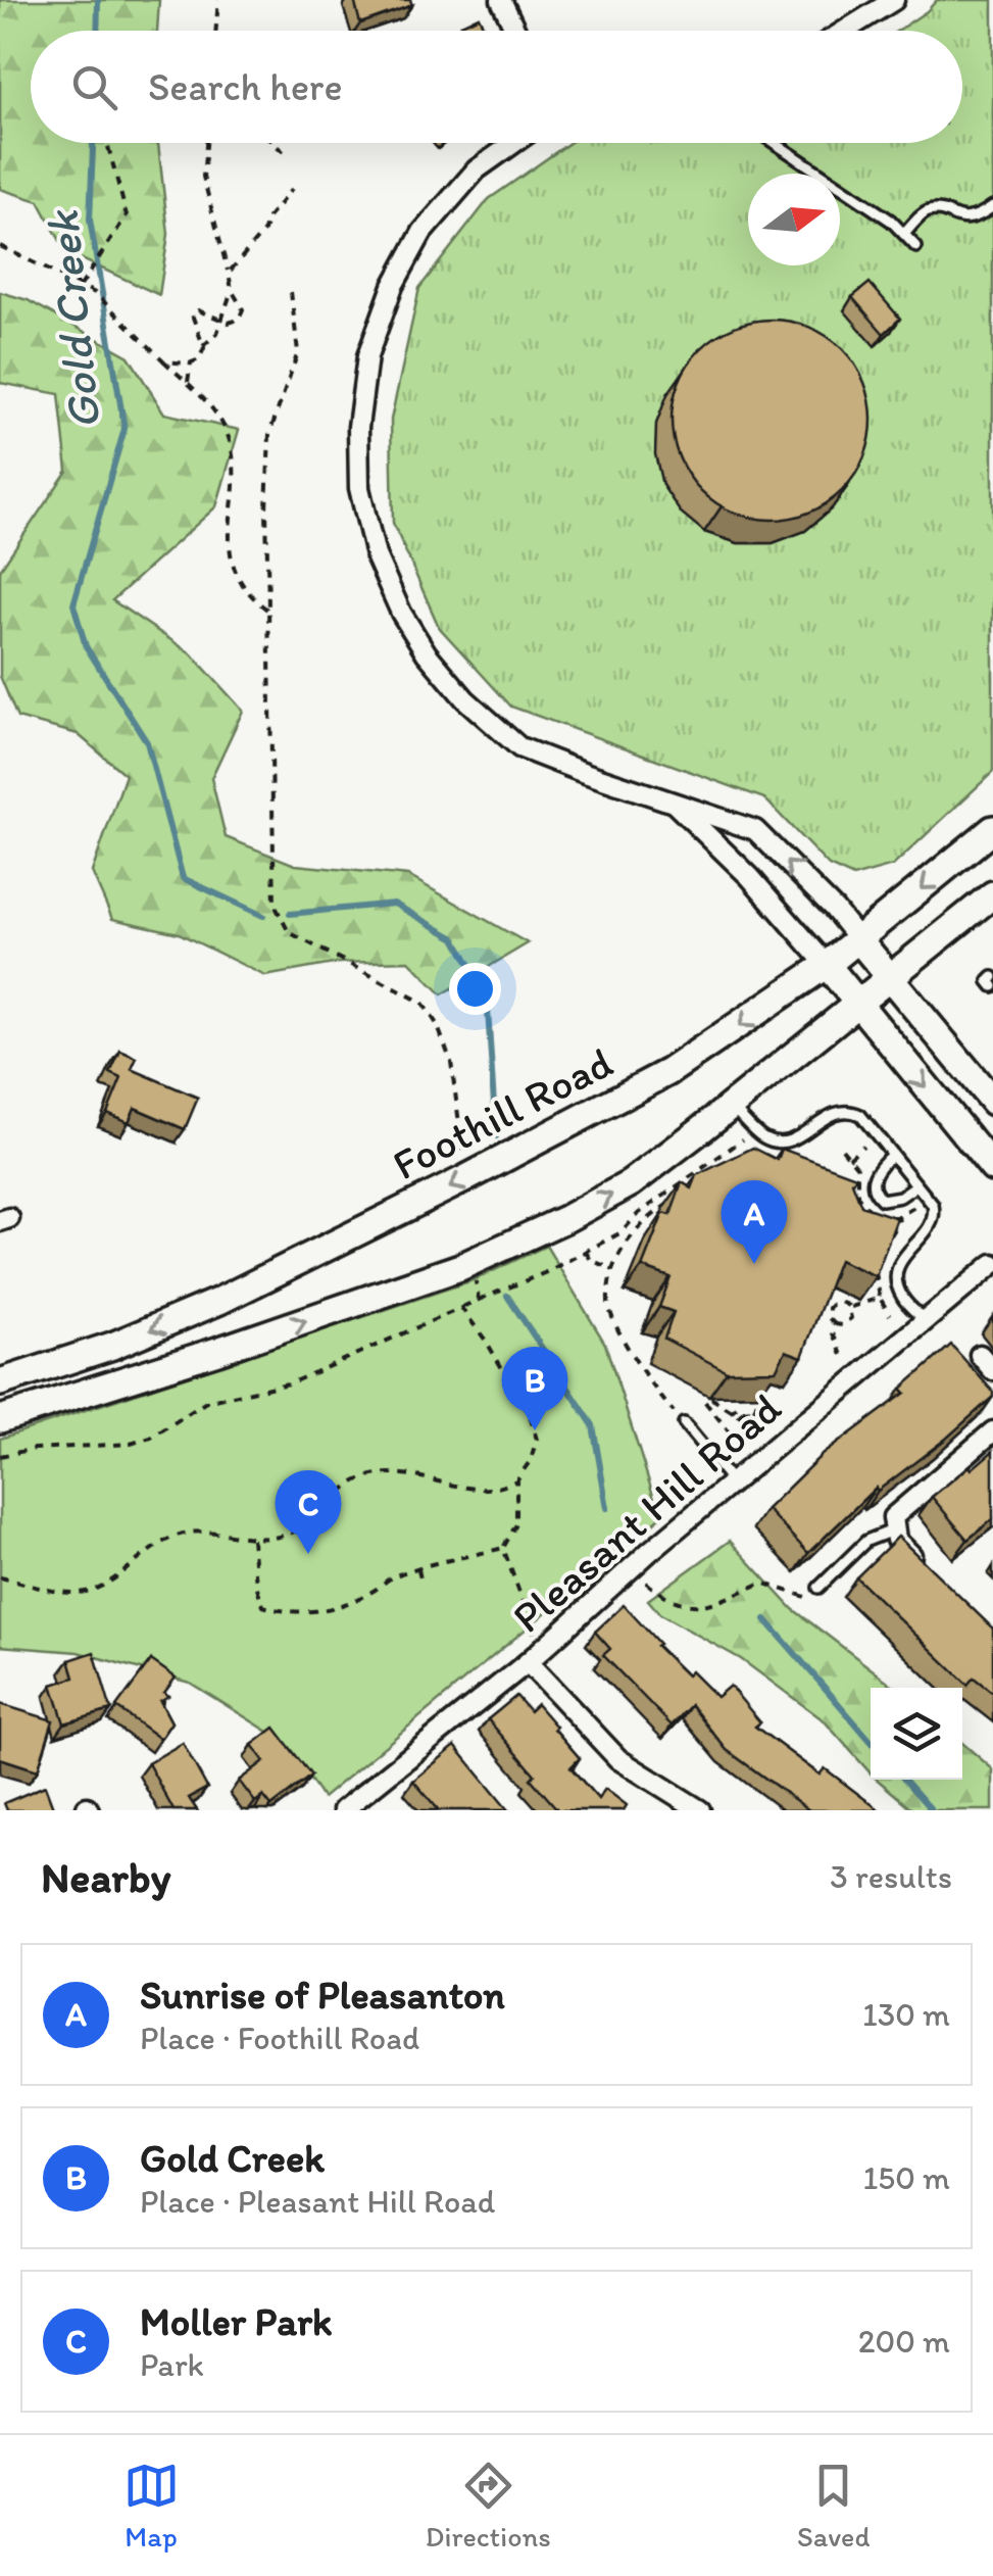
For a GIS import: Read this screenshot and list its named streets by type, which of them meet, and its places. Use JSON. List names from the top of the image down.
{
  "streets": {
    "main road": ["Foothill Road"],
    "street": ["Pleasant Hill Road"]
  },
  "water": ["Gold Creek"],
  "north": "right",
  "page": {
    "search": "Search here",
    "pins": ["A", "B", "C"],
    "heading": ["Nearby", "3 results"],
    "list": [
      {
        "mark": "A",
        "name": "Sunrise of Pleasanton",
        "note": "Place · Foothill Road",
        "value": "130 m"
      },
      {
        "mark": "B",
        "name": "Gold Creek",
        "note": "Place · Pleasant Hill Road",
        "value": "150 m"
      },
      {
        "mark": "C",
        "name": "Moller Park",
        "note": "Park",
        "value": "200 m"
      }
    ],
    "nav": ["Map", "Directions", "Saved"]
  }
}
